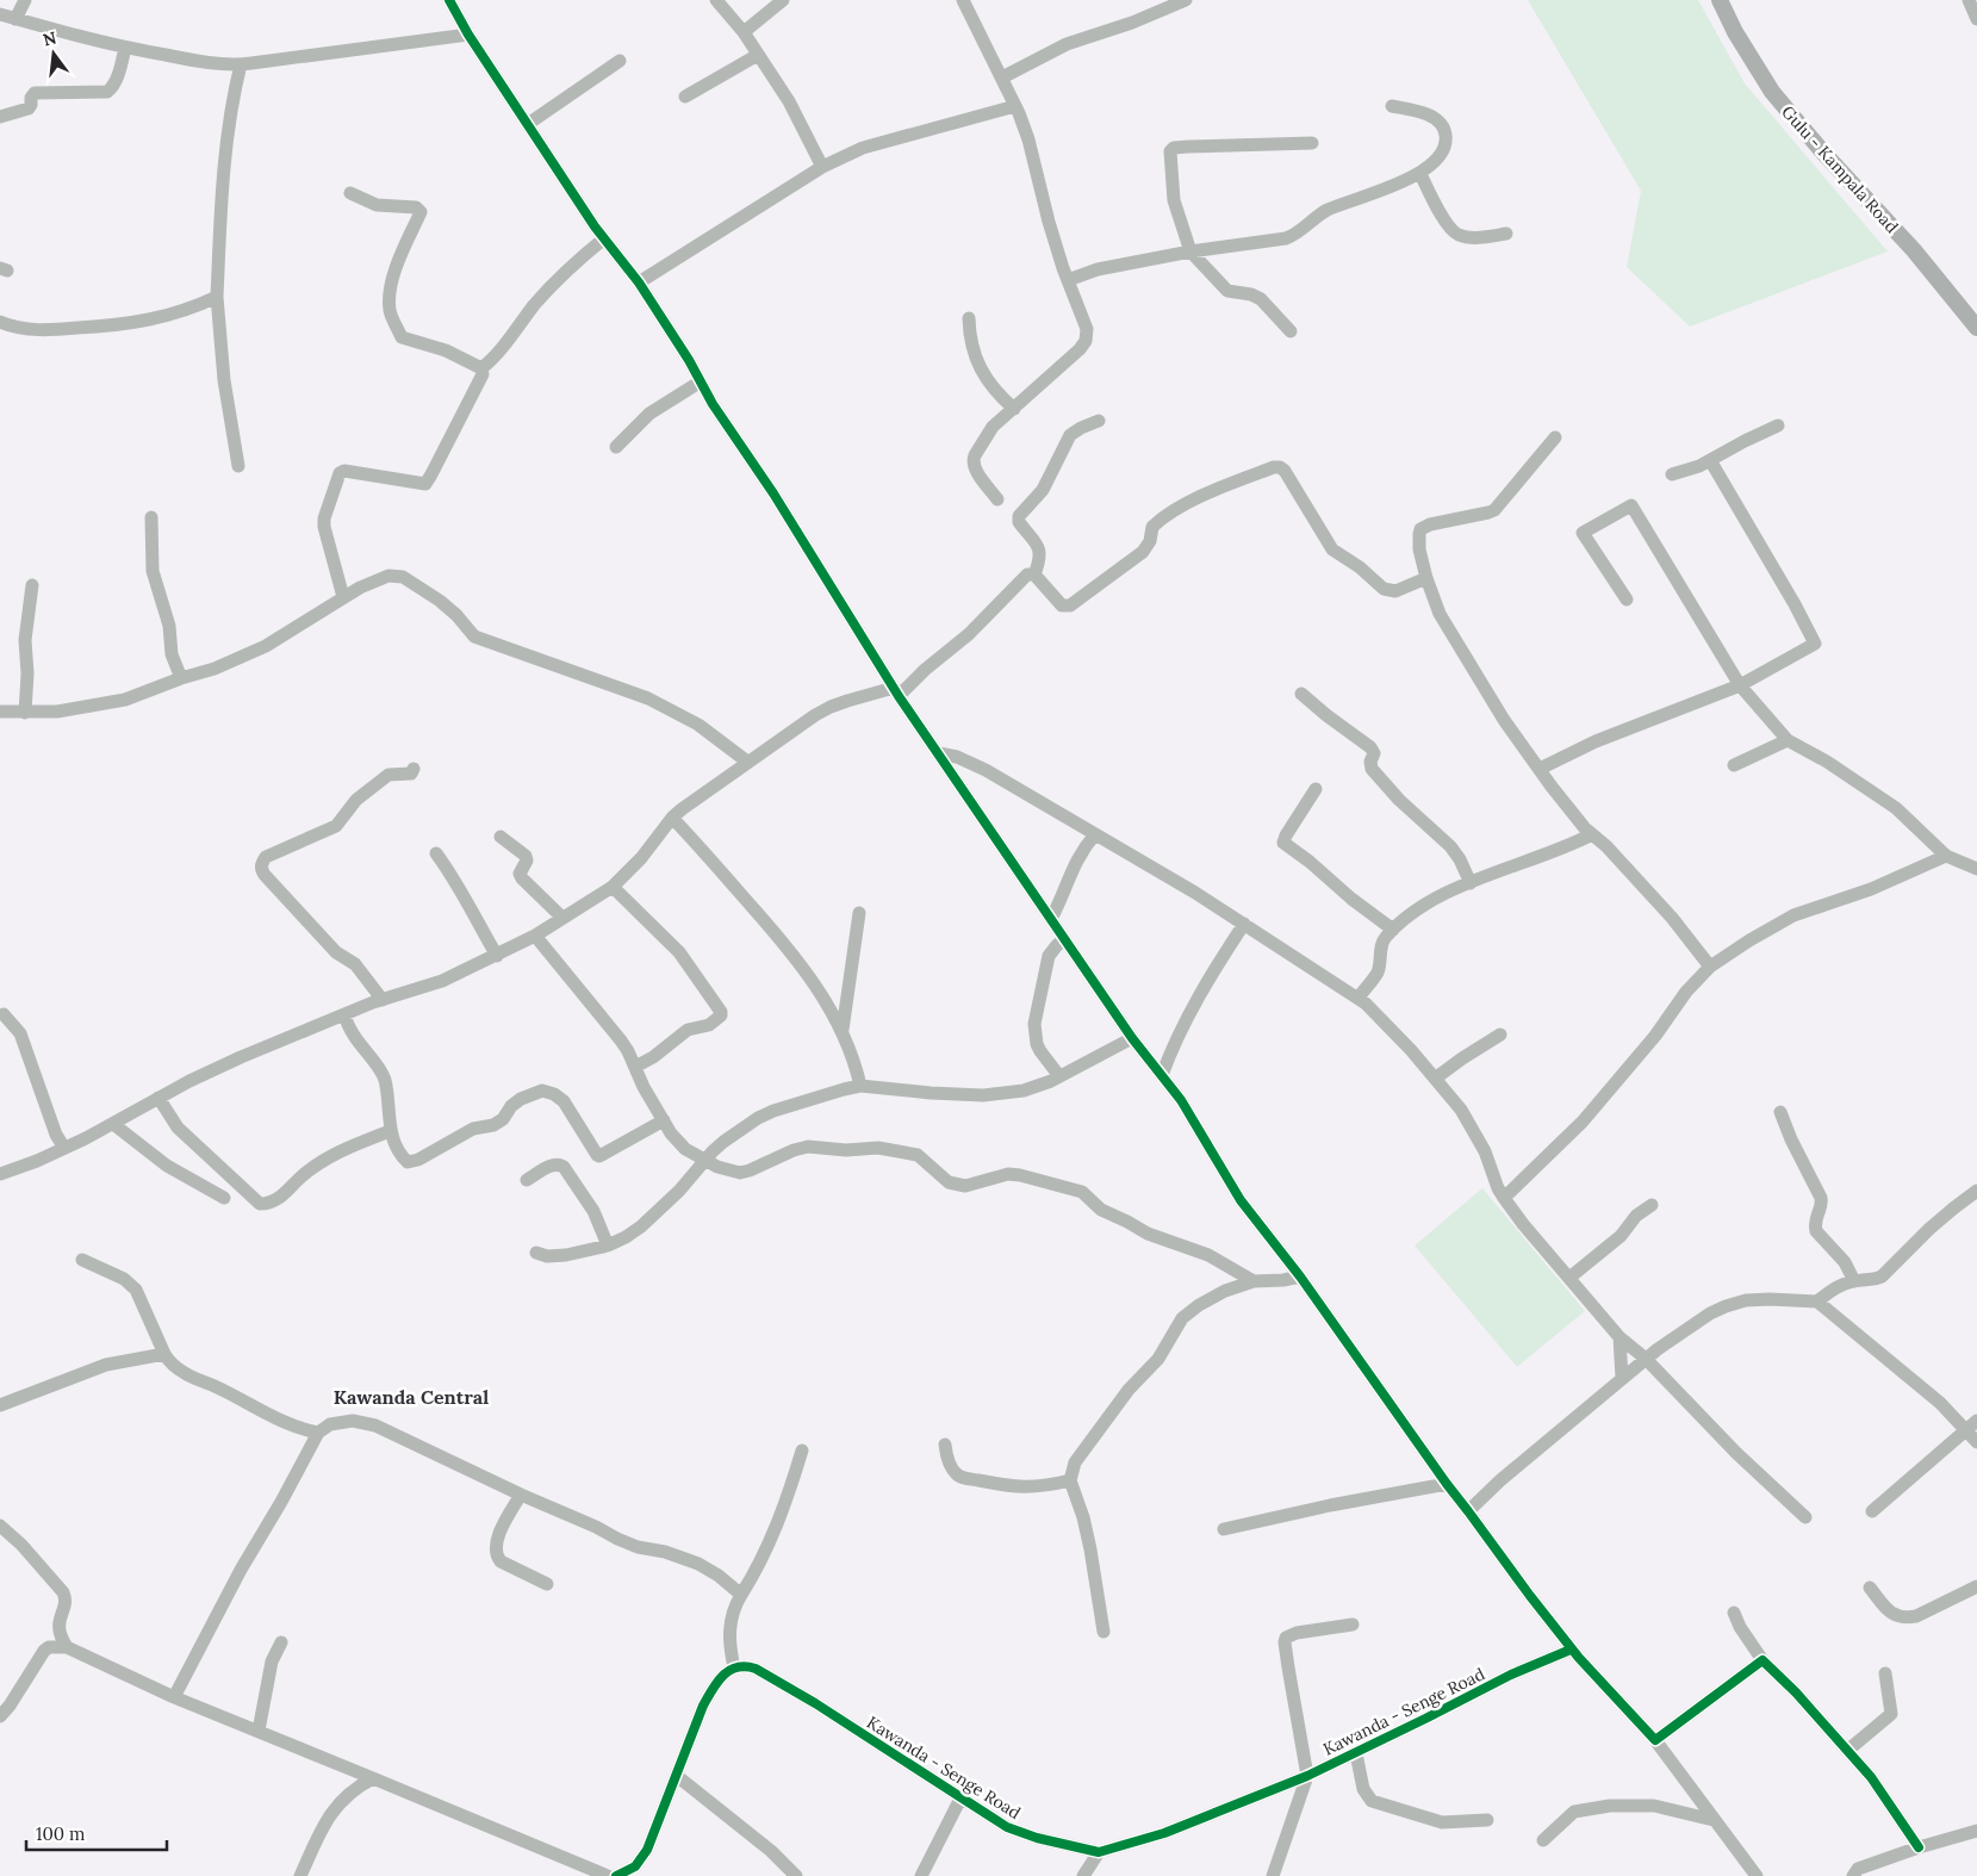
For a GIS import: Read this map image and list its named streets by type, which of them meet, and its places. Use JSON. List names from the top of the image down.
{
  "streets": {
    "main road": ["Gulu - Kampala Road"],
    "street": ["Kawanda - Senge Road"]
  },
  "districts": ["Kawanda Central"],
  "scale_bar": "100 m",
  "north": "top"
}
